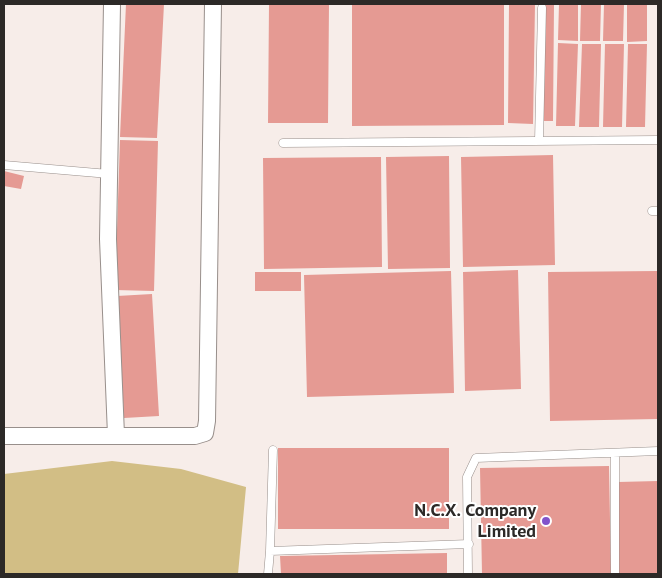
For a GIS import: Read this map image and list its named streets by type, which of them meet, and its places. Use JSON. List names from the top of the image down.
{
  "places": ["N.C.X. Company Limited"]
}
